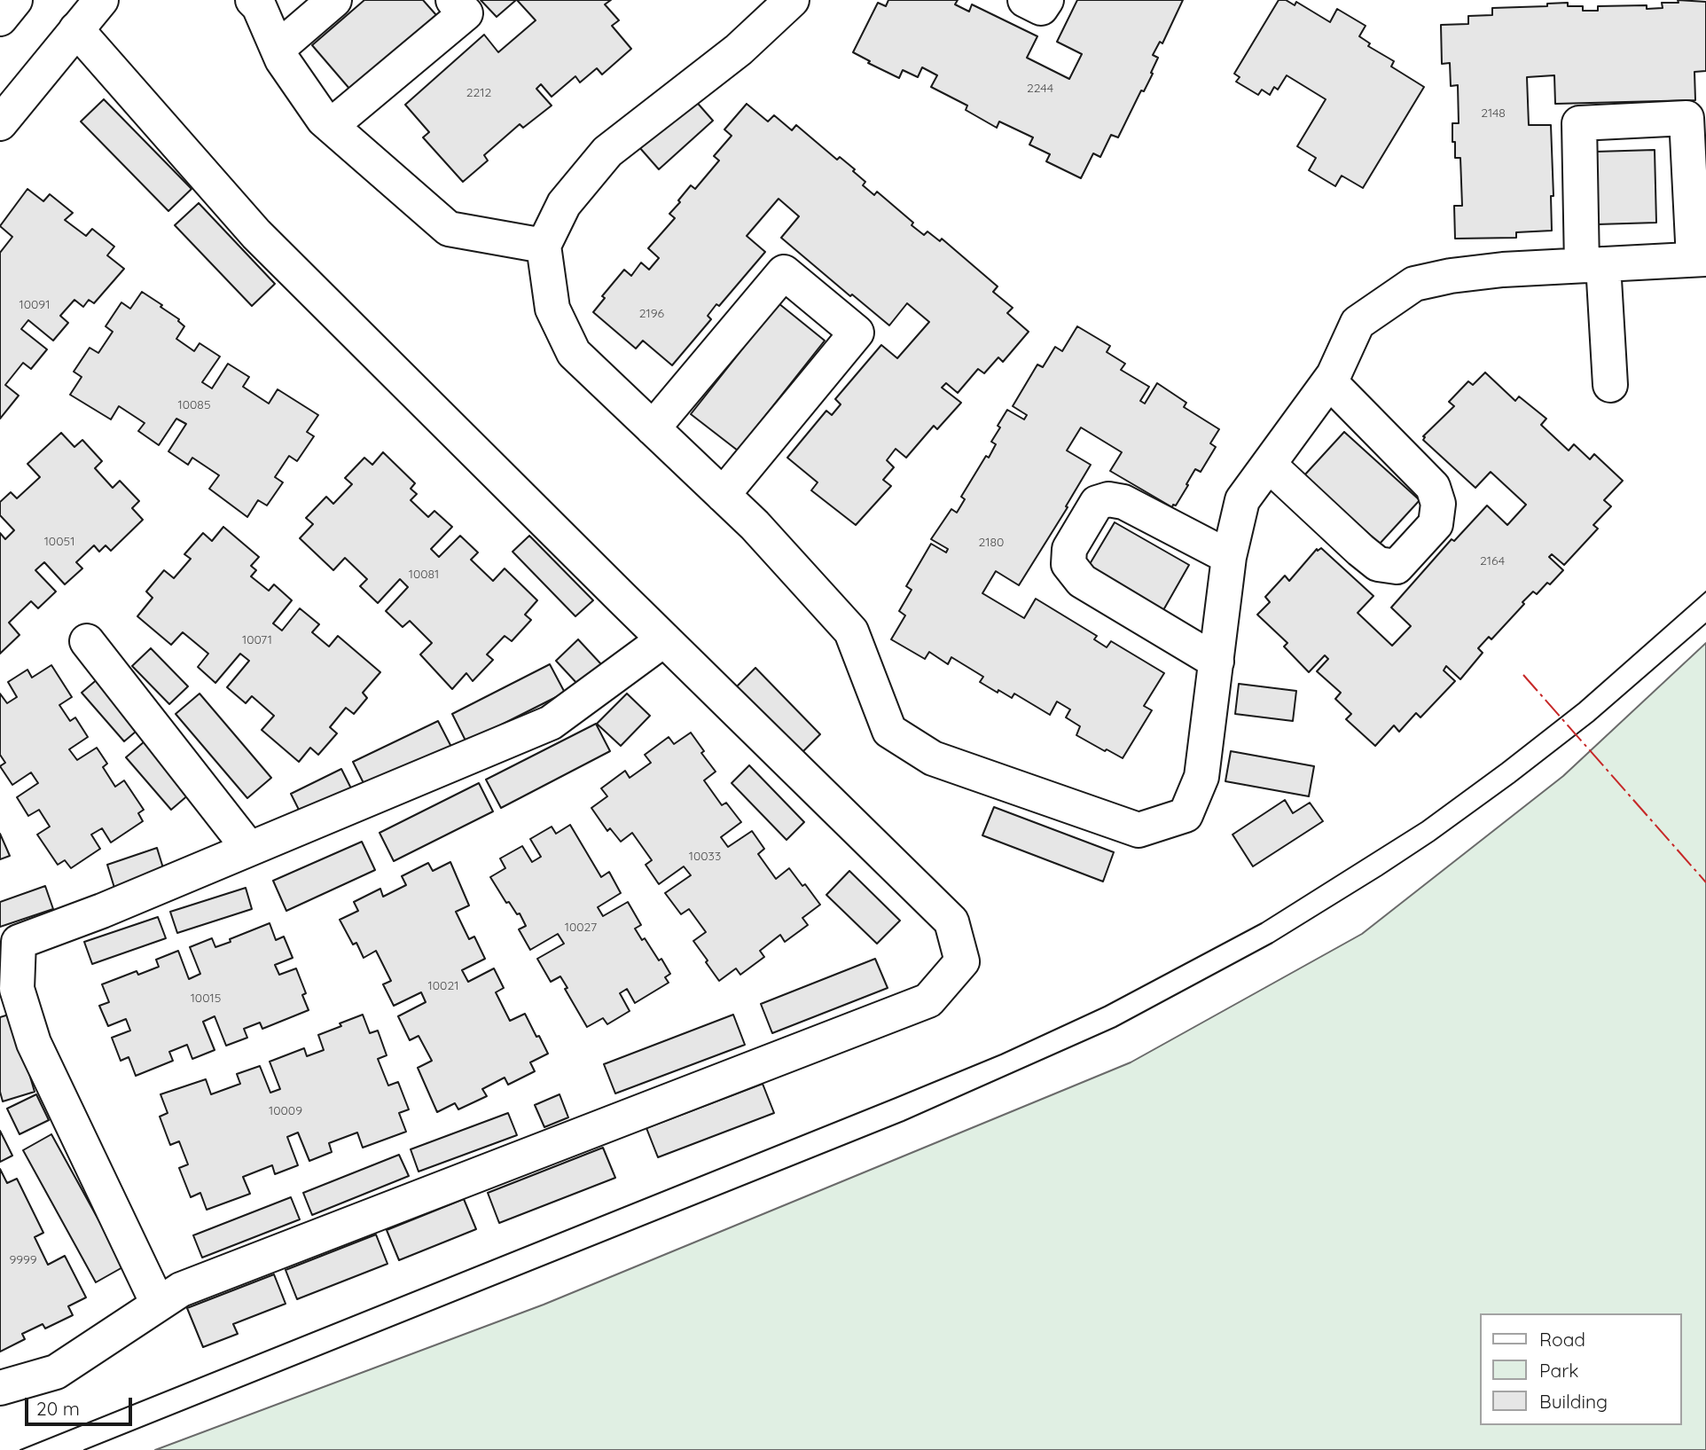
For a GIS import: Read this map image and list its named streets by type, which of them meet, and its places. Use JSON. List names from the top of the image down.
{
  "house_numbers": [
    "2244",
    "2212",
    "2148",
    "10091",
    "2196",
    "10085",
    "10051",
    "2180",
    "2164",
    "10081",
    "10071",
    "10033",
    "10027",
    "10021",
    "10015",
    "10009",
    "9999"
  ],
  "legend": ["Road", "Park", "Building"],
  "scale_bar": "20 m"
}
